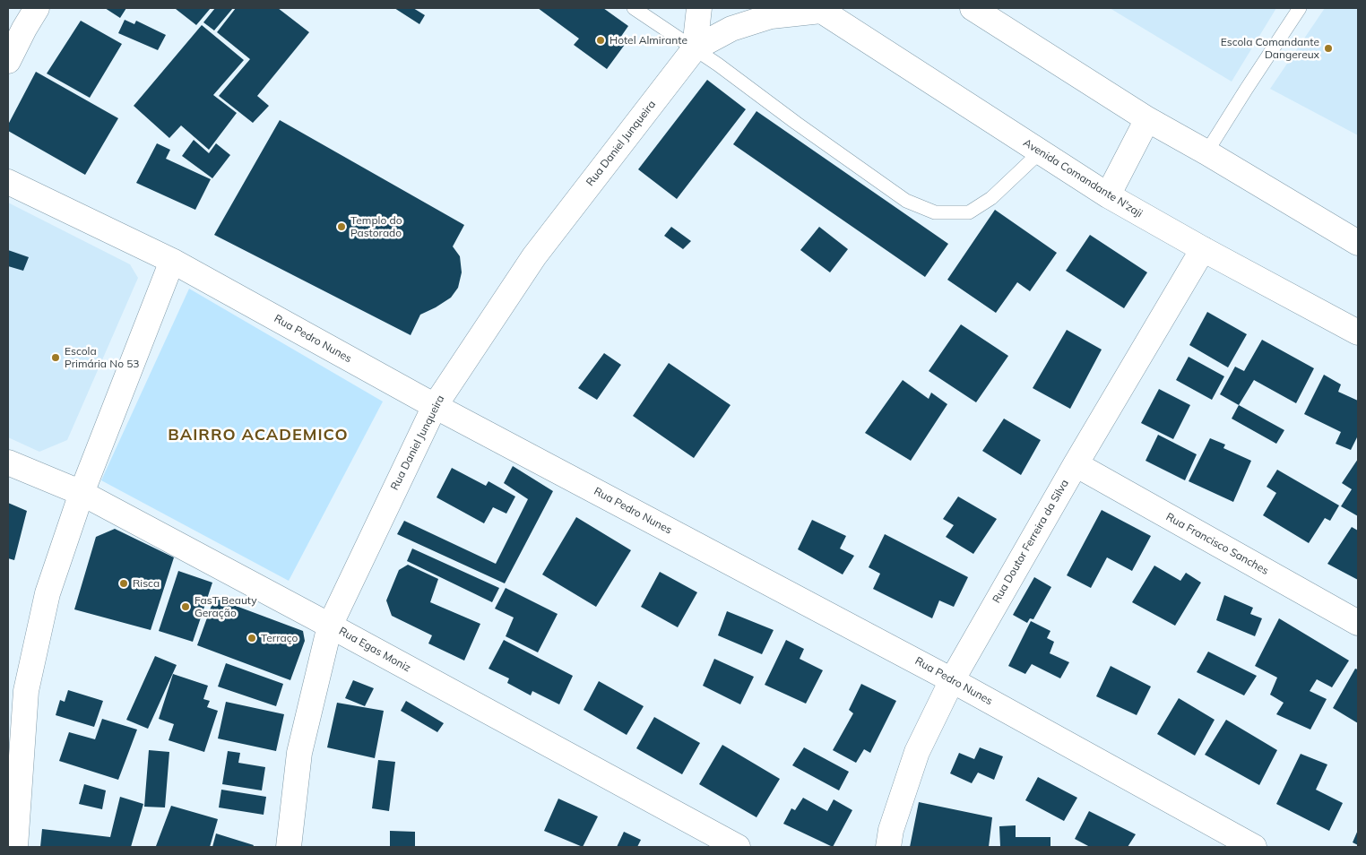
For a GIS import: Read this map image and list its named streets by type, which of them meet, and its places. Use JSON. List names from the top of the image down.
{
  "streets": {
    "street": [
      "Rua Daniel Junqueira",
      "Avenida Comandante N'zaji",
      "Rua Pedro Nunes",
      "Rua Doutor Ferreira da Silva",
      "Rua Francisco Sanches",
      "Rua Egas Moniz"
    ]
  },
  "crossings": [
    ["Rua Daniel Junqueira", "Avenida Comandante N'zaji"],
    ["Rua Daniel Junqueira", "Rua Pedro Nunes"],
    ["Rua Daniel Junqueira", "Rua Egas Moniz"],
    ["Avenida Comandante N'zaji", "Rua Doutor Ferreira da Silva"],
    ["Rua Pedro Nunes", "Rua Doutor Ferreira da Silva"],
    ["Rua Doutor Ferreira da Silva", "Rua Francisco Sanches"]
  ],
  "districts": ["BAIRRO ACADEMICO"],
  "places": [
    "Hotel Almirante",
    "Escola Comandante Dangereux",
    "Templo do Pastorado",
    "Escola Primária No 53",
    "Risca",
    "FasT Beauty Geração",
    "Terraço"
  ]
}
